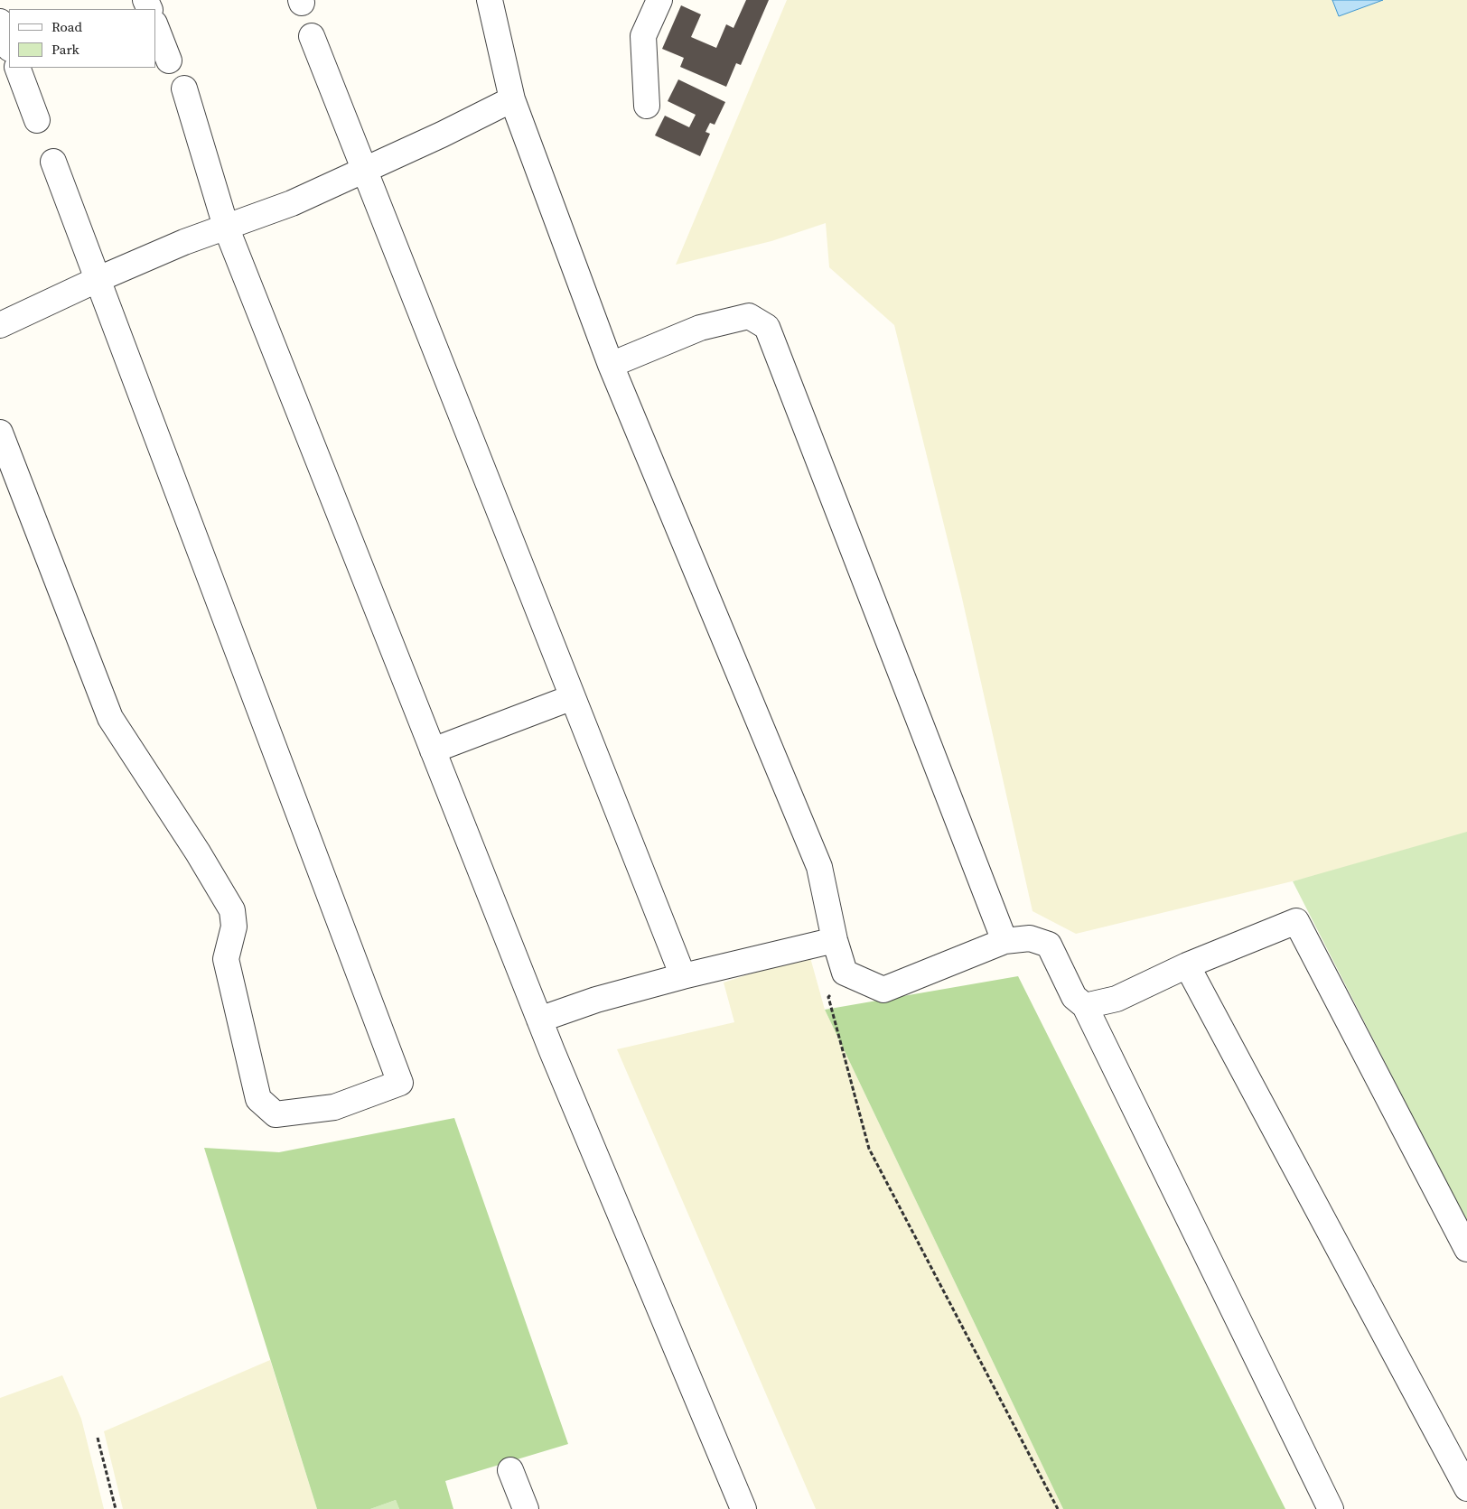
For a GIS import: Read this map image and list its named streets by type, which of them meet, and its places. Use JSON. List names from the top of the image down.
{
  "legend": ["Road", "Park"]
}
